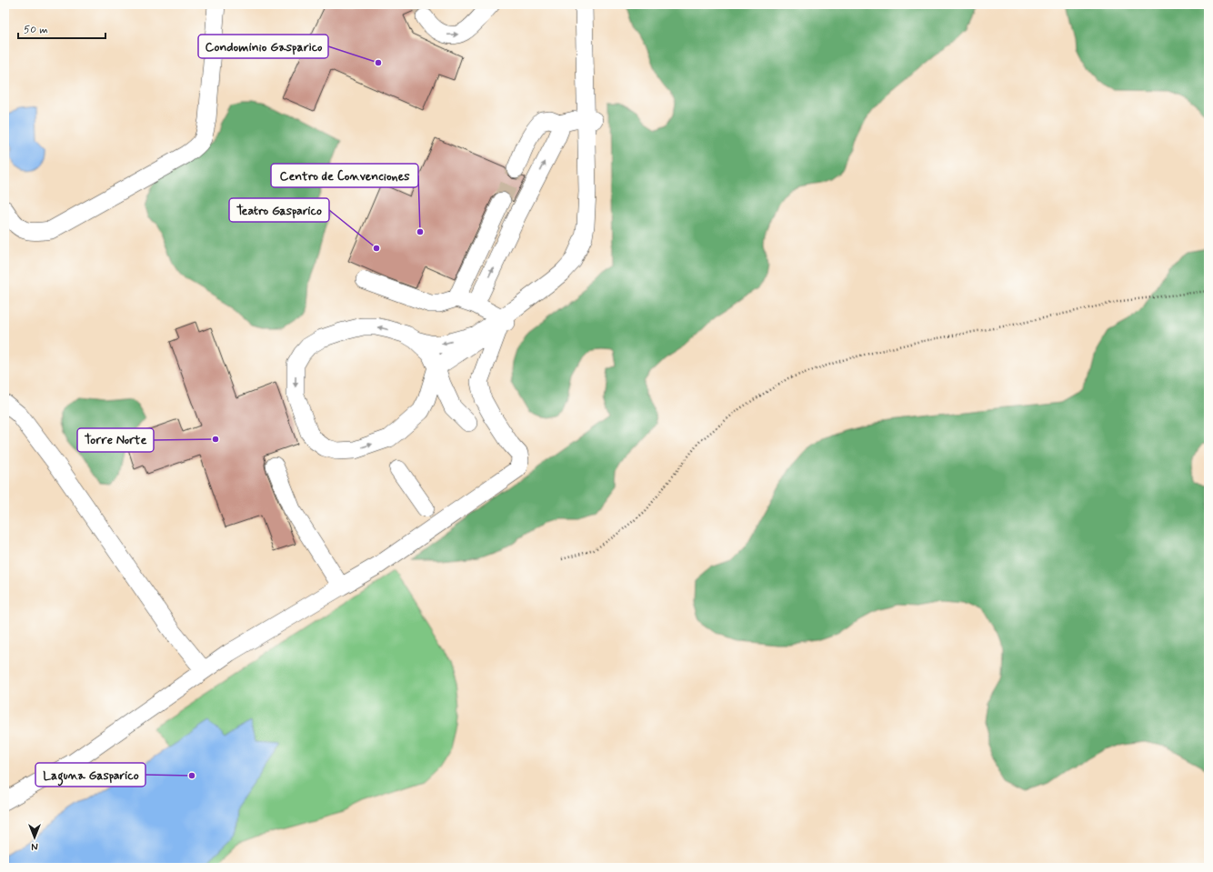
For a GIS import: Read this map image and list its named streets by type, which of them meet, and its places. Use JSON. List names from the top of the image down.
{
  "places": [
    "Condominio Gasparico",
    "Centro de Convenciones",
    "Teatro Gasparico",
    "Torre Norte",
    "Laguna Gasparico"
  ],
  "scale_bar": "50 m",
  "north": "bottom"
}
